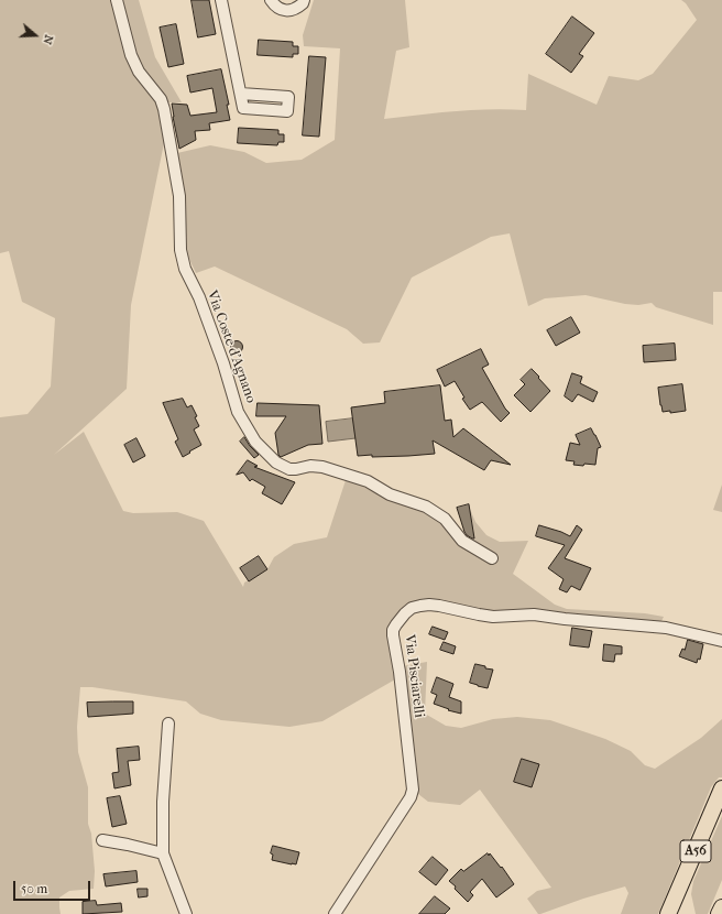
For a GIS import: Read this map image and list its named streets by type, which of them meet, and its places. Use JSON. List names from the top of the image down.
{
  "streets": {
    "highway": ["A56"],
    "street": ["Via Coste d'Agnano", "Via Pisciarelli"]
  },
  "scale_bar": "50 m",
  "north": "right"
}
